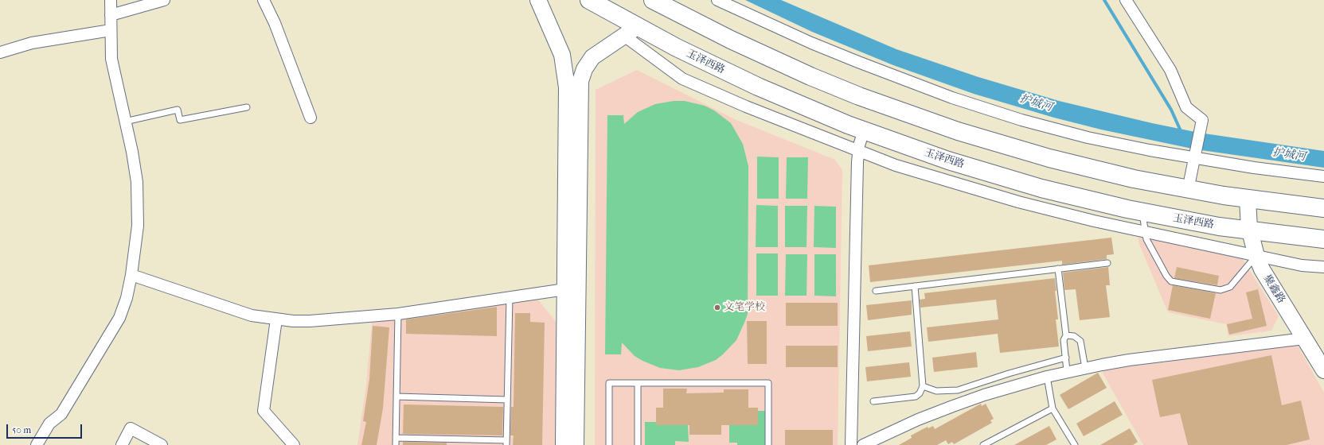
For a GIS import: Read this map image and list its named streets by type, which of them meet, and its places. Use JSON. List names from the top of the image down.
{
  "streets": {
    "main road": ["玉泽西路"],
    "street": ["聚鑫路"]
  },
  "crossings": [
    ["玉泽西路", "聚鑫路"]
  ],
  "water": ["护城河"],
  "places": ["文笔学校"],
  "scale_bar": "50 m"
}
